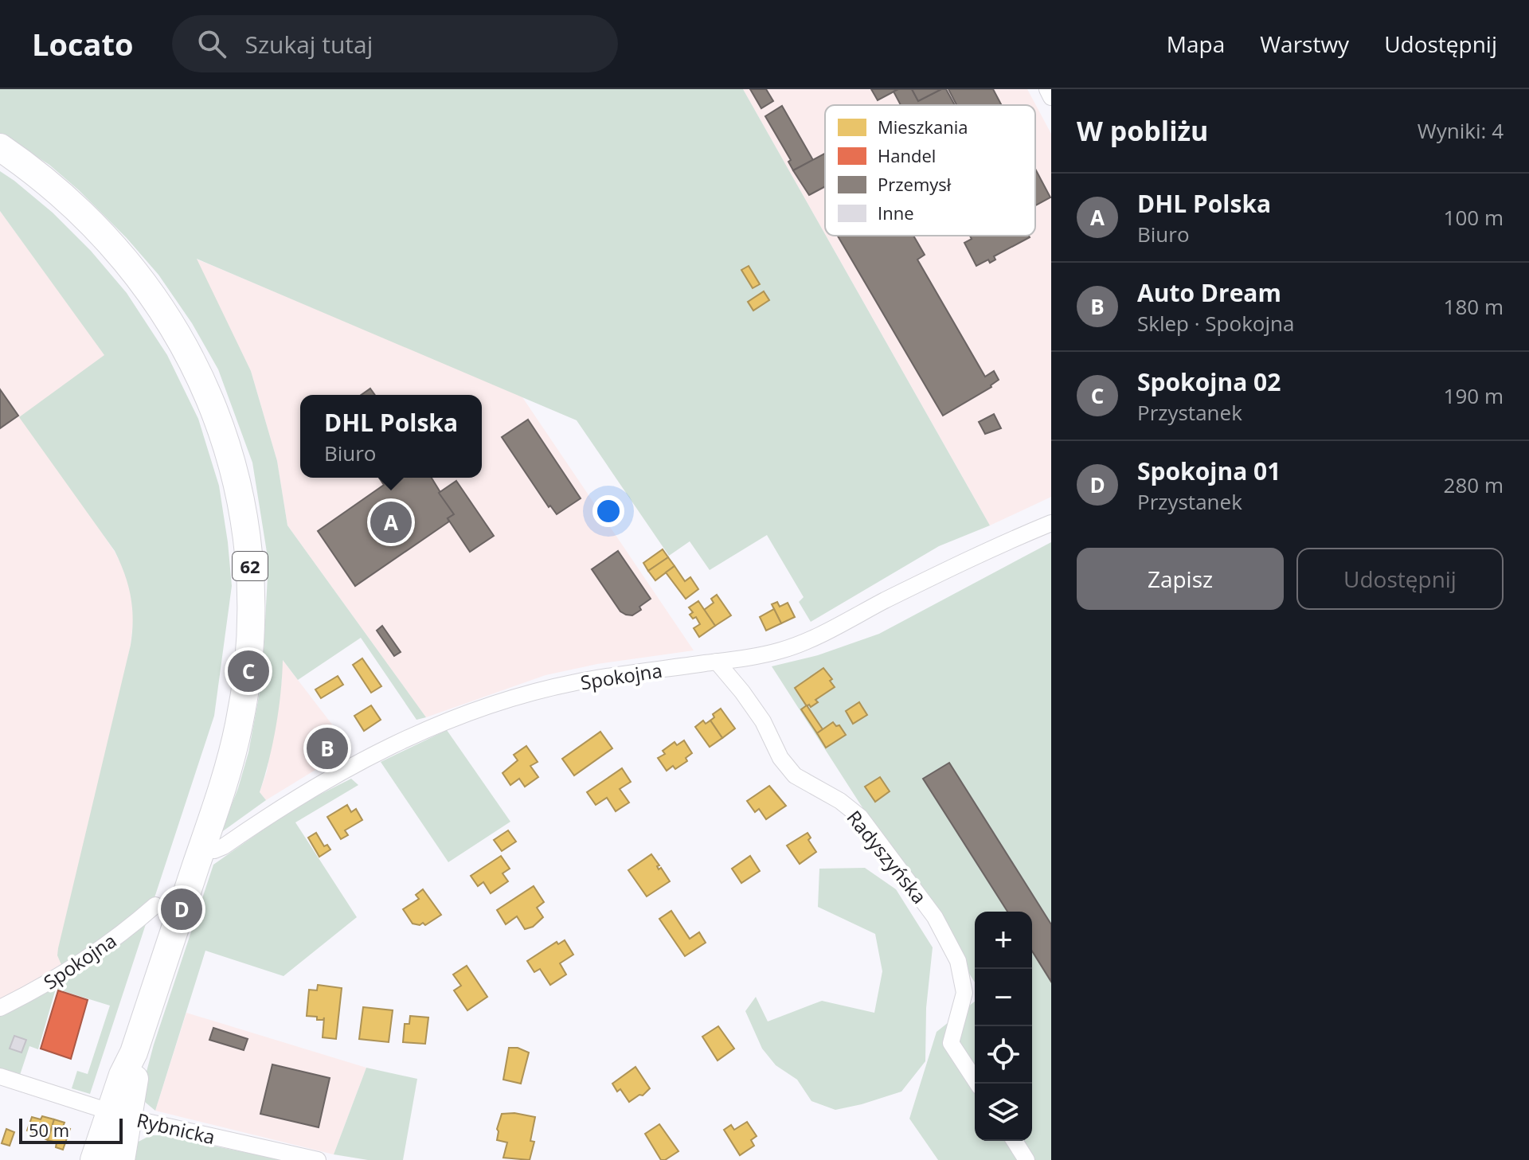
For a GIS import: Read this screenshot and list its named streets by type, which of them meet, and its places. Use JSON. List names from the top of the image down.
{
  "streets": {
    "main road": ["62"],
    "street": ["Spokojna", "Radyszyńska", "Rybnicka"]
  },
  "crossings": [
    ["62", "Spokojna"],
    ["62", "Rybnicka"],
    ["Spokojna", "Radyszyńska"]
  ],
  "legend": [
    "Mieszkania",
    "Handel",
    "Przemysł",
    "Inne"
  ],
  "scale_bar": "50 m",
  "page": {
    "header": "Locato",
    "search": "Szukaj tutaj",
    "nav": ["Mapa", "Warstwy", "Udostępnij"],
    "heading": ["W pobliżu", "Wyniki: 4"],
    "list": [
      {
        "mark": "A",
        "name": "DHL Polska",
        "note": "Biuro",
        "value": "100 m"
      },
      {
        "mark": "B",
        "name": "Auto Dream",
        "note": "Sklep · Spokojna",
        "value": "180 m"
      },
      {
        "mark": "C",
        "name": "Spokojna 02",
        "note": "Przystanek",
        "value": "190 m"
      },
      {
        "mark": "D",
        "name": "Spokojna 01",
        "note": "Przystanek",
        "value": "280 m"
      }
    ],
    "popup": ["DHL Polska", "Biuro"],
    "pins": [
      "A",
      "C",
      "B",
      "D"
    ],
    "buttons": ["Zapisz", "Udostępnij"],
    "map_buttons": ["+", "−"],
    "scale": "50 m"
  }
}
